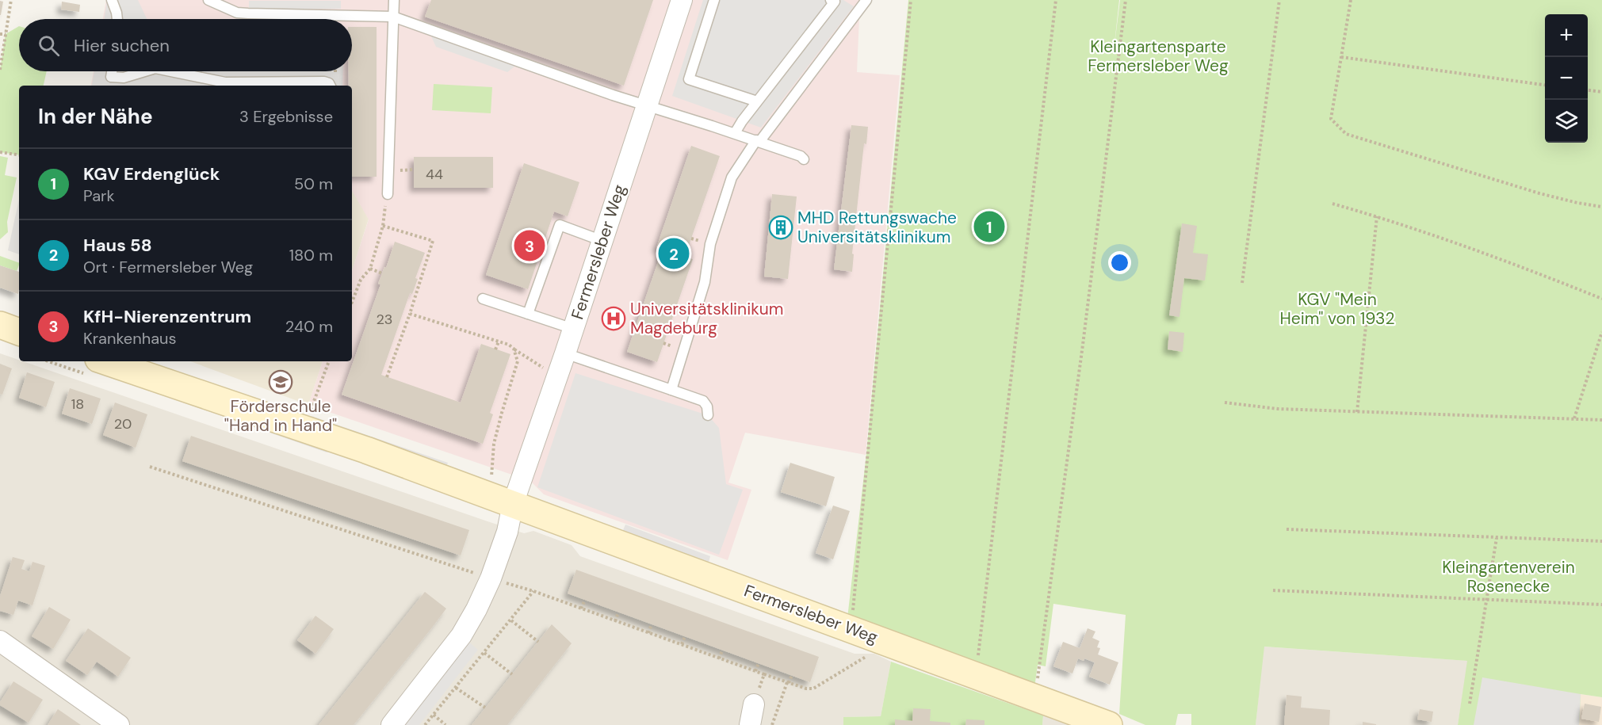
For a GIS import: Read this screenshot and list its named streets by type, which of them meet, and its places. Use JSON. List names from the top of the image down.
{
  "streets": {
    "street": ["Fermersleber Weg"]
  },
  "parks": ["Kleingartensparte Fermersleber Weg", "KGV \"Mein Heim\" von 1932", "Kleingartenverein Rosenecke"],
  "places": {
    "building": ["MHD Rettungswache Universitätsklinikum"],
    "hospital": ["Universitätsklinikum Magdeburg"],
    "school or university": ["Förderschule \"Hand in Hand\""]
  },
  "house_numbers": [
    "44",
    "23",
    "18",
    "20"
  ],
  "page": {
    "map_buttons": ["+", "−"],
    "search": "Hier suchen",
    "heading": ["In der Nähe", "3 Ergebnisse"],
    "list": [
      {
        "mark": "1",
        "name": "KGV Erdenglück",
        "note": "Park",
        "value": "50 m"
      },
      {
        "mark": "2",
        "name": "Haus 58",
        "note": "Ort · Fermersleber Weg",
        "value": "180 m"
      },
      {
        "mark": "3",
        "name": "KfH-Nierenzentrum",
        "note": "Krankenhaus",
        "value": "240 m"
      }
    ],
    "pins": ["1", "3", "2"]
  }
}
